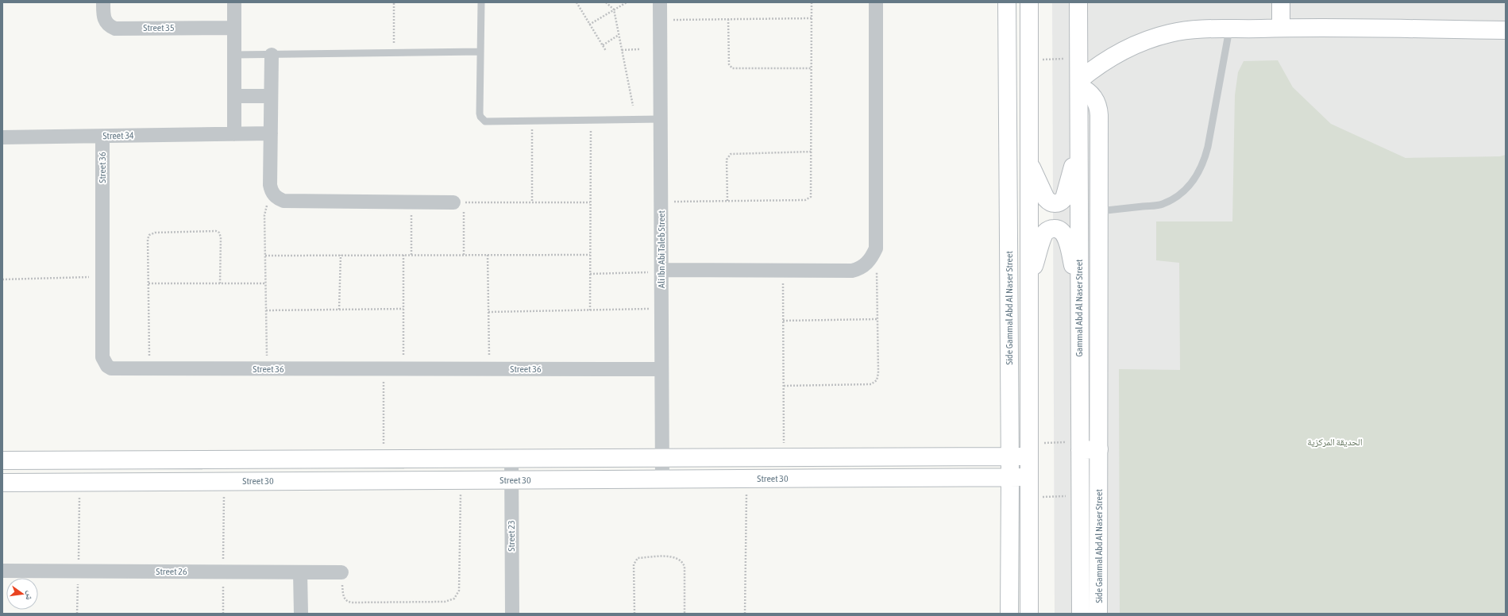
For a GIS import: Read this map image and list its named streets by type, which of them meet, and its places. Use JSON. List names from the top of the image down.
{
  "streets": {
    "main road": ["Side Gammal Abd Al Naser Street", "Gammal Abd Al Naser Street", "Street 30"],
    "street": [
      "Street 35",
      "Street 34",
      "Street 36",
      "Ali Ibn Abi Taleb Street",
      "Street 23",
      "Street 26"
    ]
  },
  "crossings": [
    ["Street 34", "Street 36"],
    ["Street 36", "Ali Ibn Abi Taleb Street"],
    ["Ali Ibn Abi Taleb Street", "Street 30"],
    ["Side Gammal Abd Al Naser Street", "Gammal Abd Al Naser Street"],
    ["Side Gammal Abd Al Naser Street", "Street 30"],
    ["Street 30", "Street 23"]
  ],
  "parks": ["الحديقة المركزية"],
  "north": "right"
}
